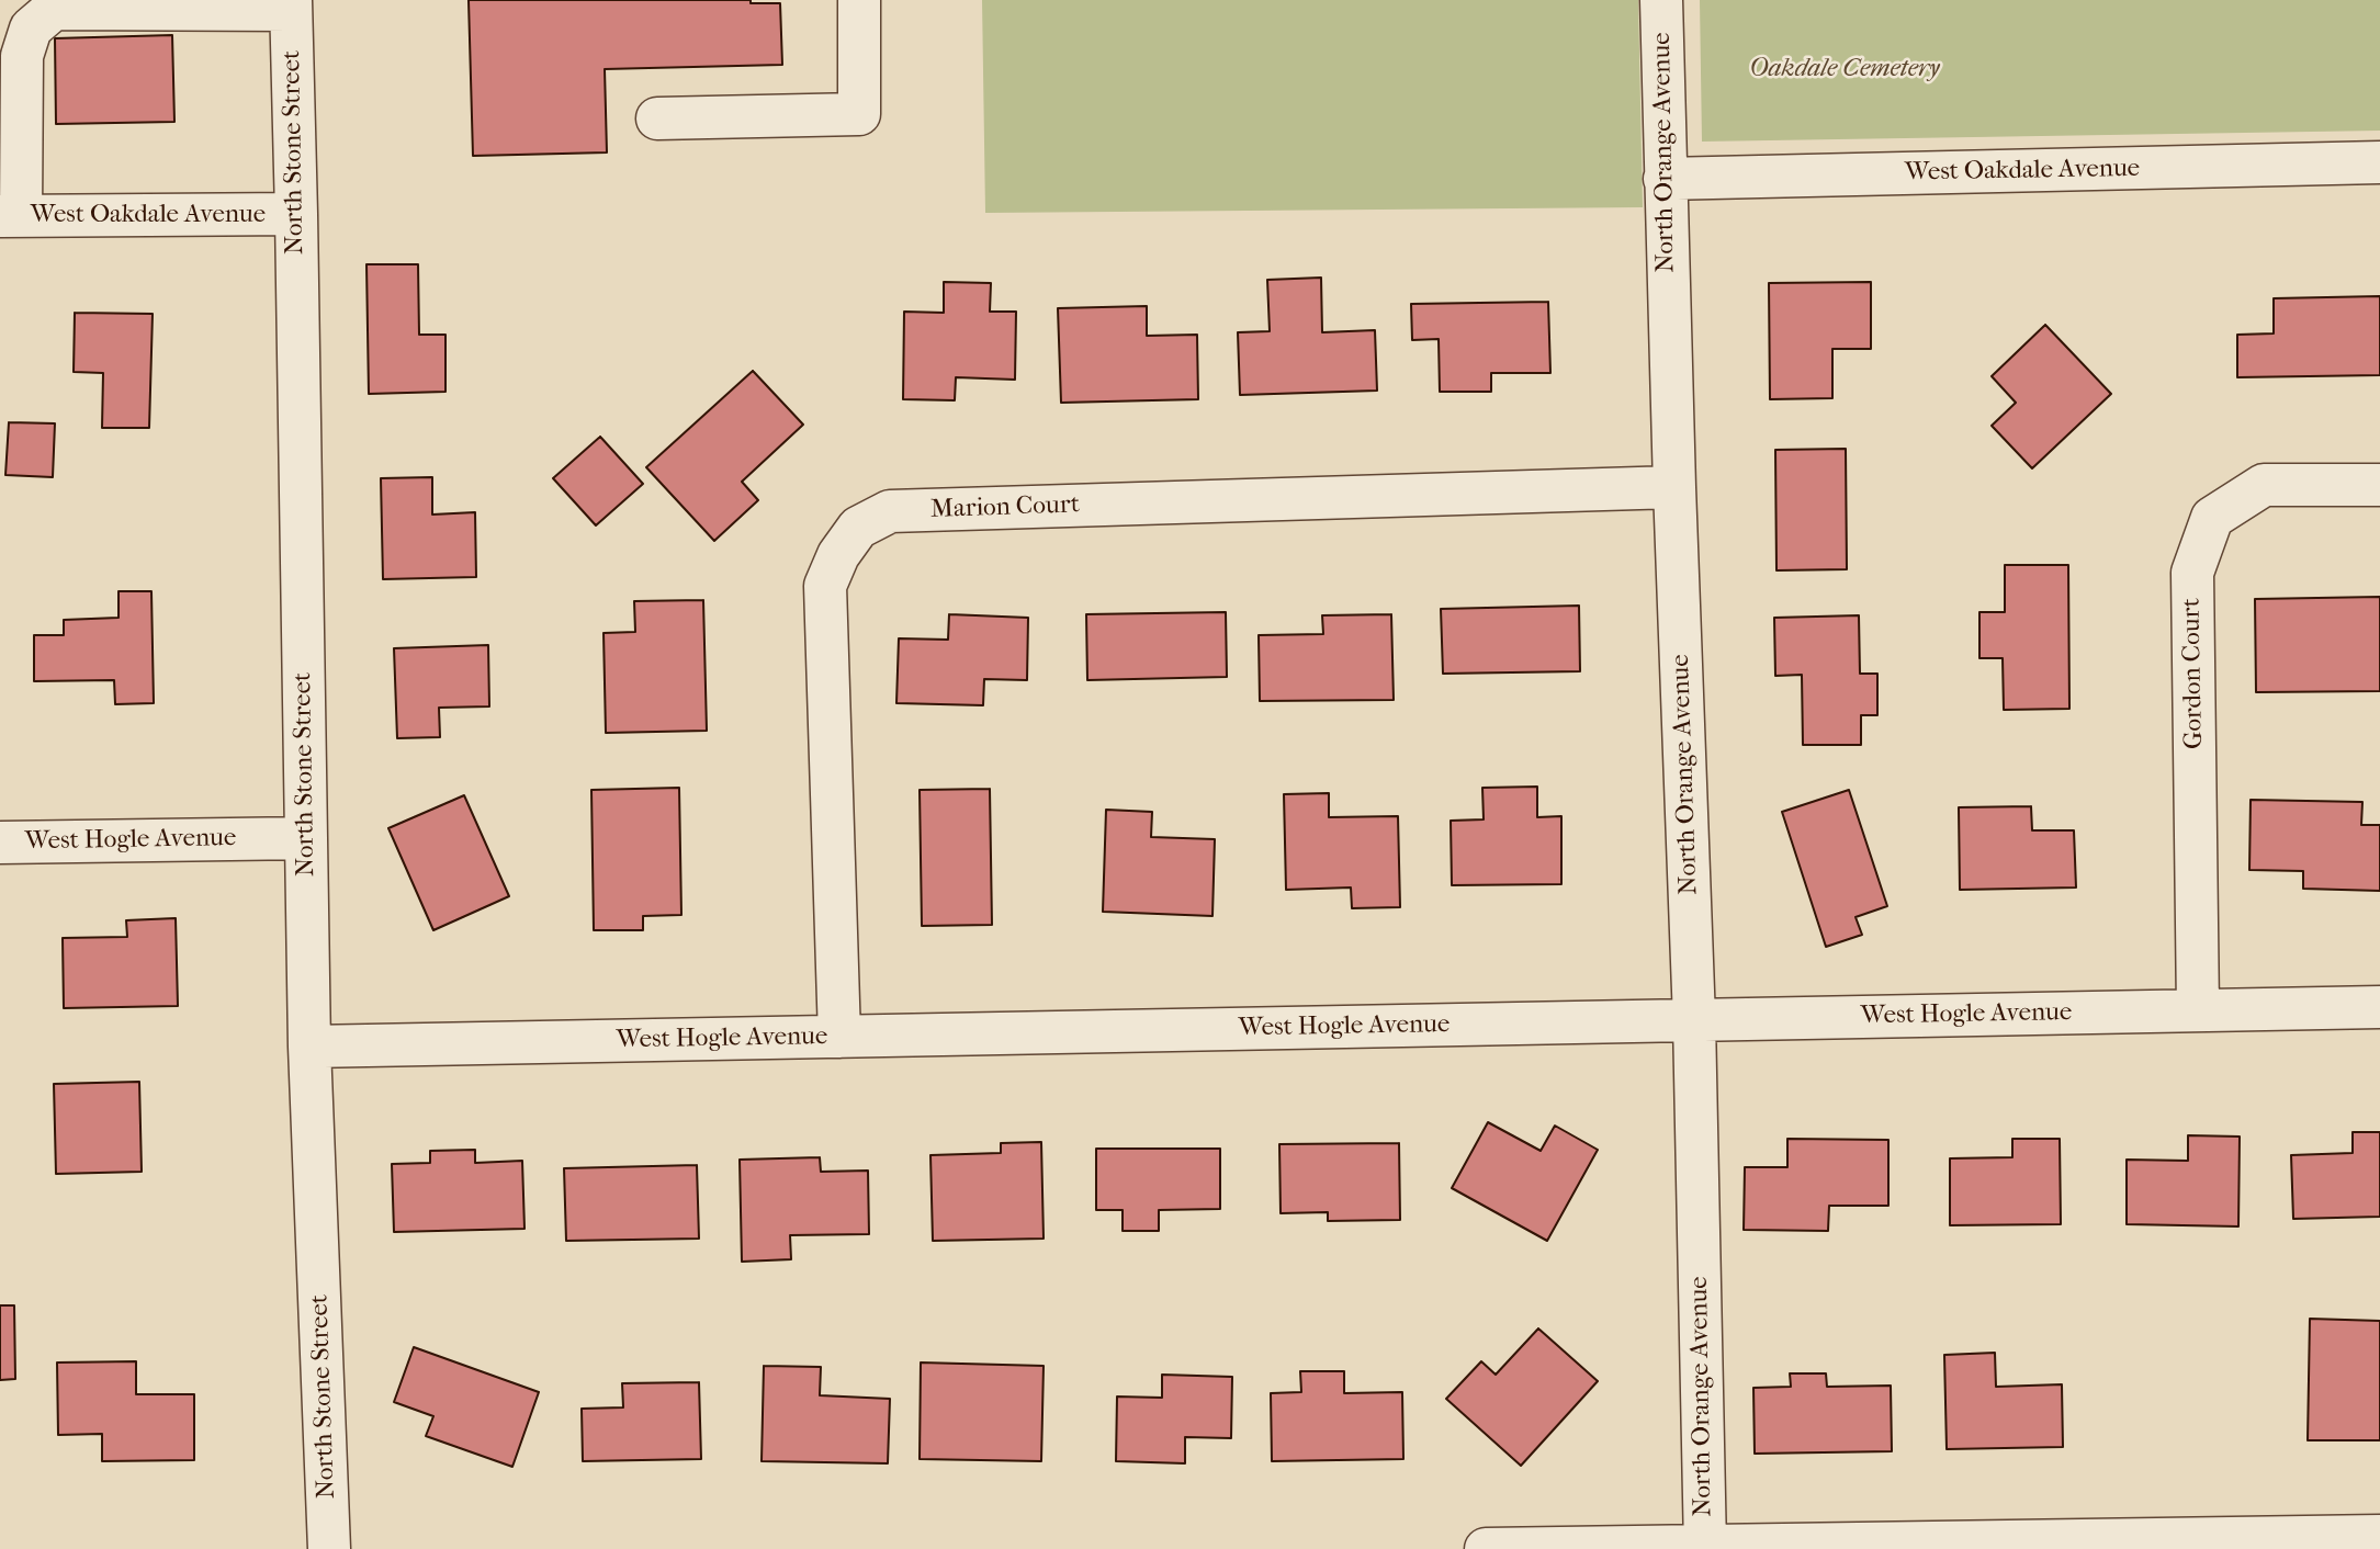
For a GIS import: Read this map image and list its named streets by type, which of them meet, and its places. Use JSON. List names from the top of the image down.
{
  "streets": {
    "street": [
      "North Stone Street",
      "North Orange Avenue",
      "West Oakdale Avenue",
      "Marion Court",
      "Gordon Court",
      "West Hogle Avenue"
    ]
  },
  "crossings": [
    ["North Stone Street", "West Oakdale Avenue"],
    ["North Stone Street", "West Hogle Avenue"],
    ["North Orange Avenue", "West Oakdale Avenue"],
    ["North Orange Avenue", "Marion Court"],
    ["North Orange Avenue", "West Hogle Avenue"],
    ["Marion Court", "West Hogle Avenue"],
    ["Gordon Court", "West Hogle Avenue"]
  ],
  "parks": ["Oakdale Cemetery"]
}
